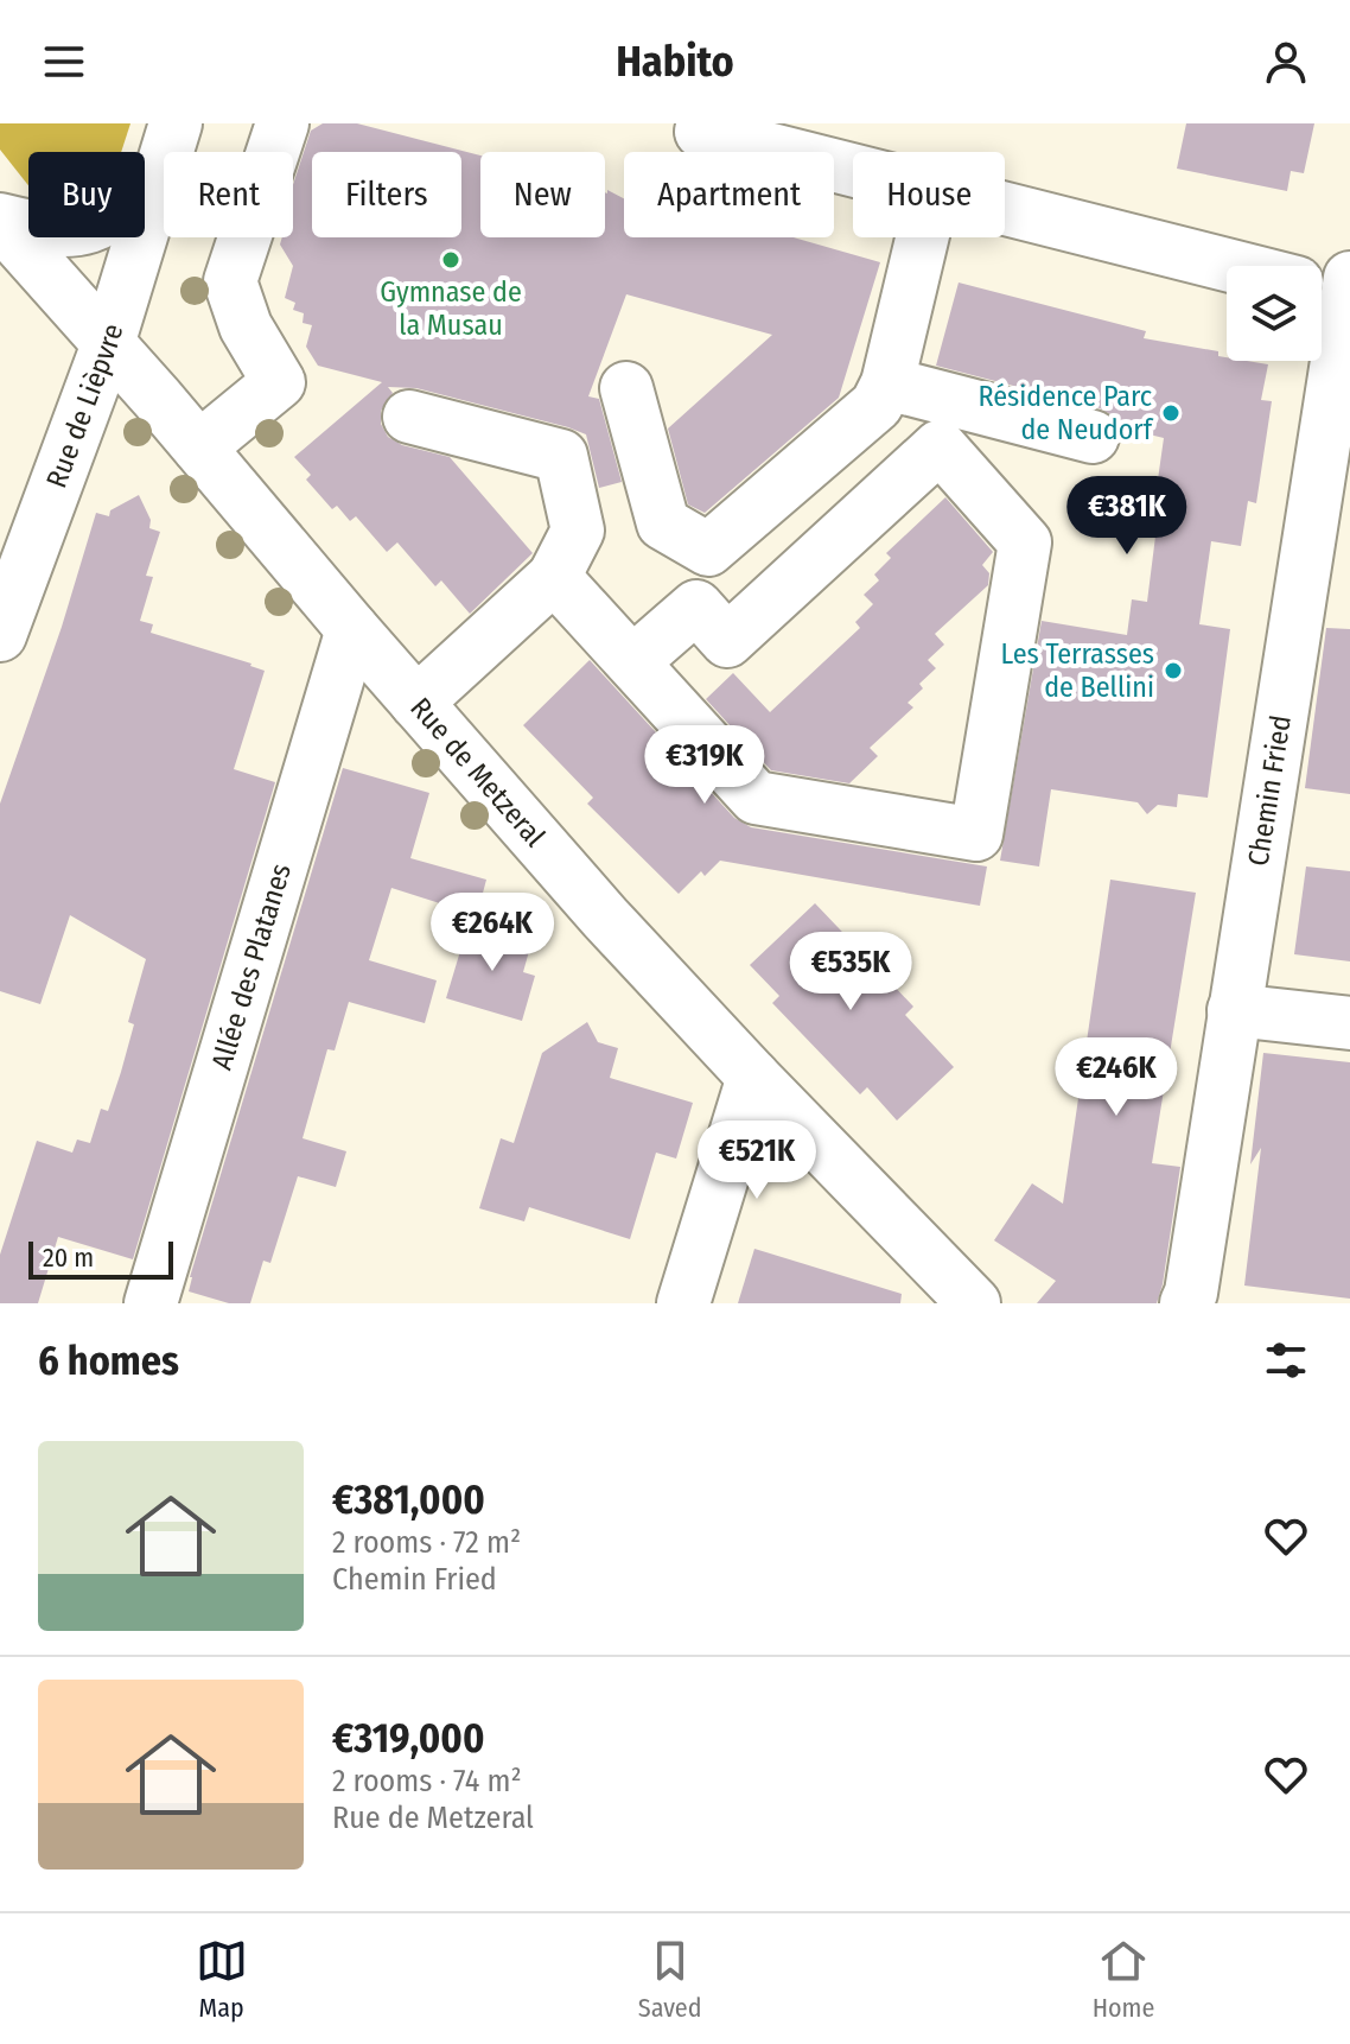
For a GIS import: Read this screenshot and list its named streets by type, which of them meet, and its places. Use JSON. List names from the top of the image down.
{
  "streets": {
    "street": [
      "Rue de Lièpvre",
      "Rue de Metzeral",
      "Chemin Fried",
      "Allée des Platanes"
    ]
  },
  "crossings": [
    ["Rue de Lièpvre", "Rue de Metzeral"],
    ["Rue de Metzeral", "Allée des Platanes"]
  ],
  "places": ["Gymnase de la Musau", "Résidence Parc de Neudorf", "Les Terrasses de Bellini"],
  "scale_bar": "20 m",
  "page": {
    "header": "Habito",
    "chip": [
      "Buy",
      "Rent",
      "Filters",
      "New",
      "Apartment",
      "House"
    ],
    "price": [
      "€381K",
      "€319K",
      "€264K",
      "€535K",
      "€246K",
      "€521K"
    ],
    "scale": "20 m",
    "heading": "6 homes",
    "list": [
      {
        "name": "€381,000",
        "note": "2 rooms · 72 m² · Chemin Fried"
      },
      {
        "name": "€319,000",
        "note": "2 rooms · 74 m² · Rue de Metzeral"
      }
    ],
    "tabs": ["Map", "Saved", "Home"]
  }
}
